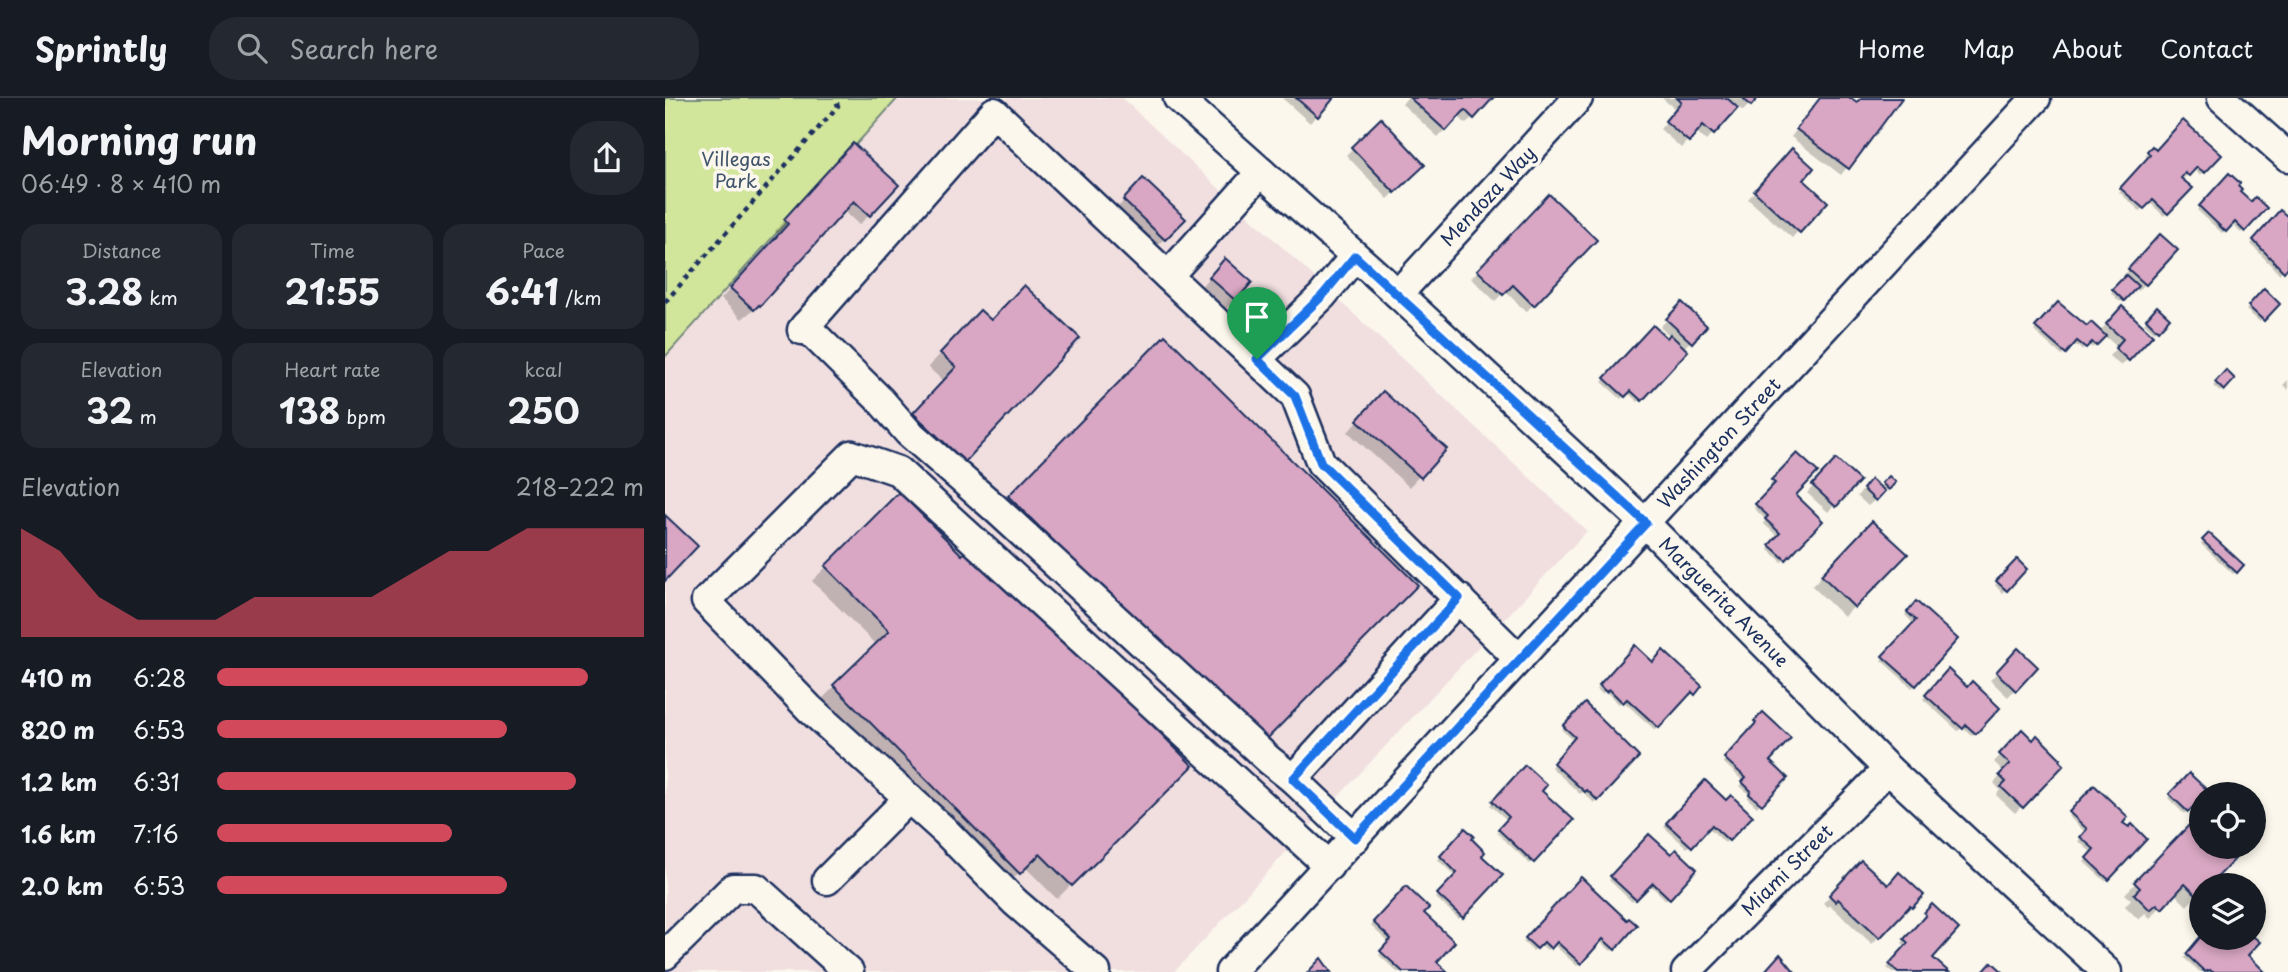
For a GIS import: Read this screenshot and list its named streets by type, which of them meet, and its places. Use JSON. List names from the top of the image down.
{
  "streets": {
    "street": [
      "Mendoza Way",
      "Washington Street",
      "Marguerita Avenue",
      "Miami Street"
    ]
  },
  "crossings": [
    ["Mendoza Way", "Marguerita Avenue"],
    ["Washington Street", "Marguerita Avenue"],
    ["Marguerita Avenue", "Miami Street"]
  ],
  "parks": ["Villegas Park"],
  "page": {
    "header": "Sprintly",
    "search": "Search here",
    "nav": [
      "Home",
      "Map",
      "About",
      "Contact"
    ],
    "heading": ["Morning run", "06:49 · 8 × 410 m"],
    "stats": [
      ["Distance", "3.28 km"],
      ["Time", "21:55"],
      ["Pace", "6:41 /km"],
      ["Elevation", "32 m"],
      ["Heart rate", "138 bpm"],
      ["kcal", "250"]
    ],
    "chart": ["Elevation", "218–222 m"],
    "list": [
      {
        "name": "410 m",
        "note": "6:28"
      },
      {
        "name": "820 m",
        "note": "6:53"
      },
      {
        "name": "1.2 km",
        "note": "6:31"
      },
      {
        "name": "1.6 km",
        "note": "7:16"
      },
      {
        "name": "2.0 km",
        "note": "6:53"
      }
    ]
  }
}
